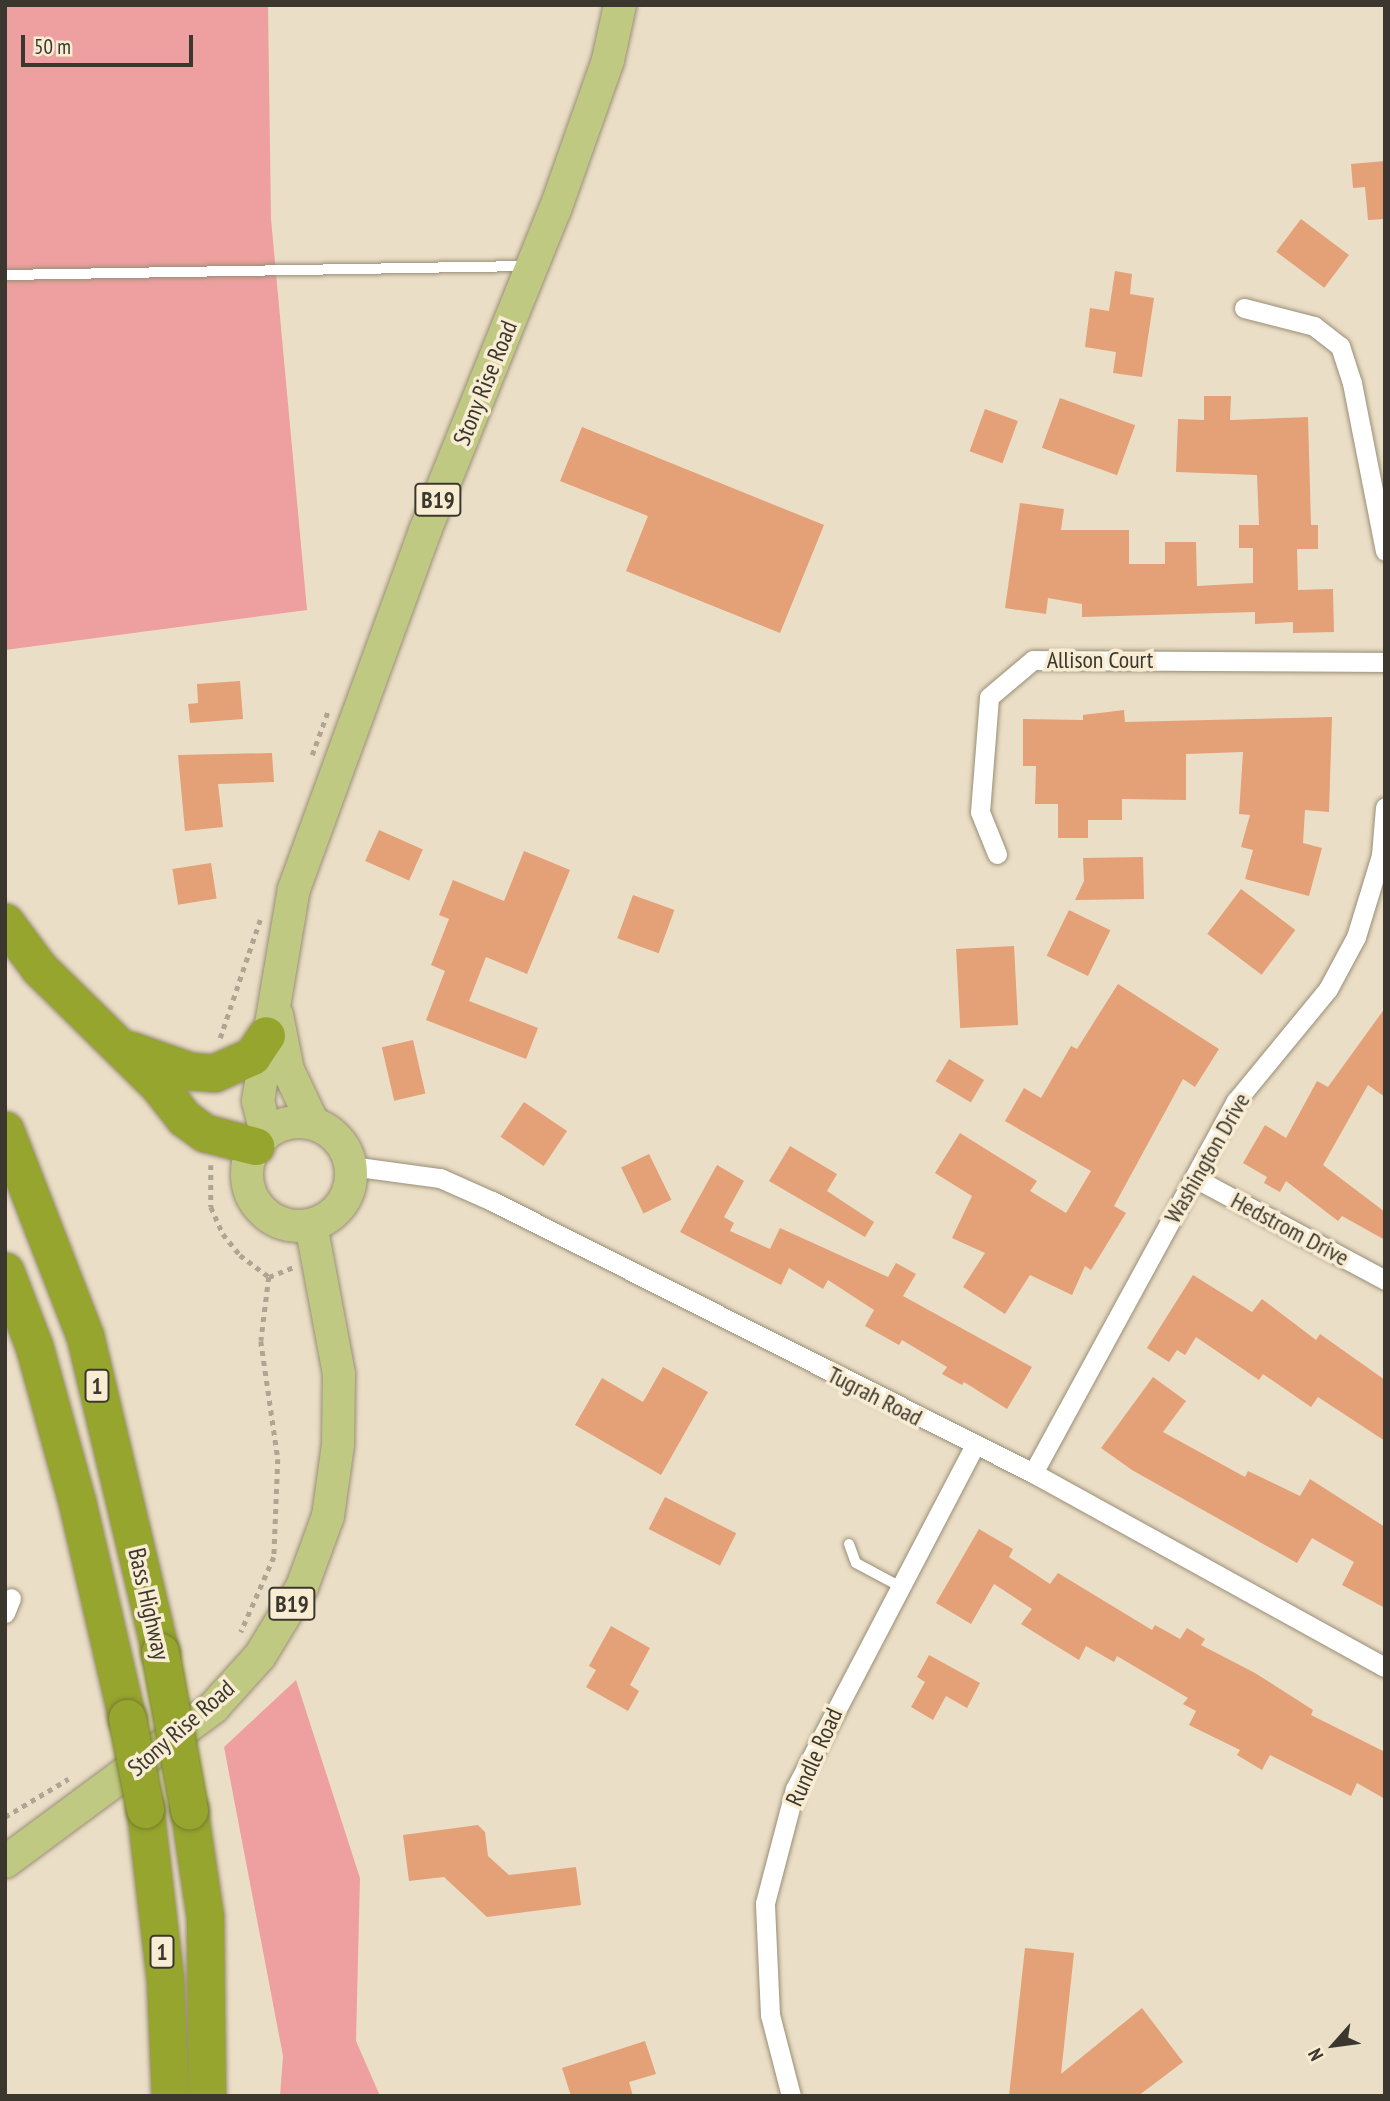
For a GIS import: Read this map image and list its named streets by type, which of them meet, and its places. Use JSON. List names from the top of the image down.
{
  "streets": {
    "highway": ["1", "Bass Highway"],
    "main road": ["Stony Rise Road", "B19"],
    "street": [
      "Allison Court",
      "Washington Drive",
      "Hedstrom Drive",
      "Tugrah Road",
      "Rundle Road"
    ]
  },
  "crossings": [
    ["Stony Rise Road", "B19"],
    ["Stony Rise Road", "Tugrah Road"],
    ["B19", "Tugrah Road"],
    ["Washington Drive", "Hedstrom Drive"],
    ["Washington Drive", "Tugrah Road"],
    ["Tugrah Road", "Rundle Road"]
  ],
  "scale_bar": "50 m",
  "north": "bottom left"
}
